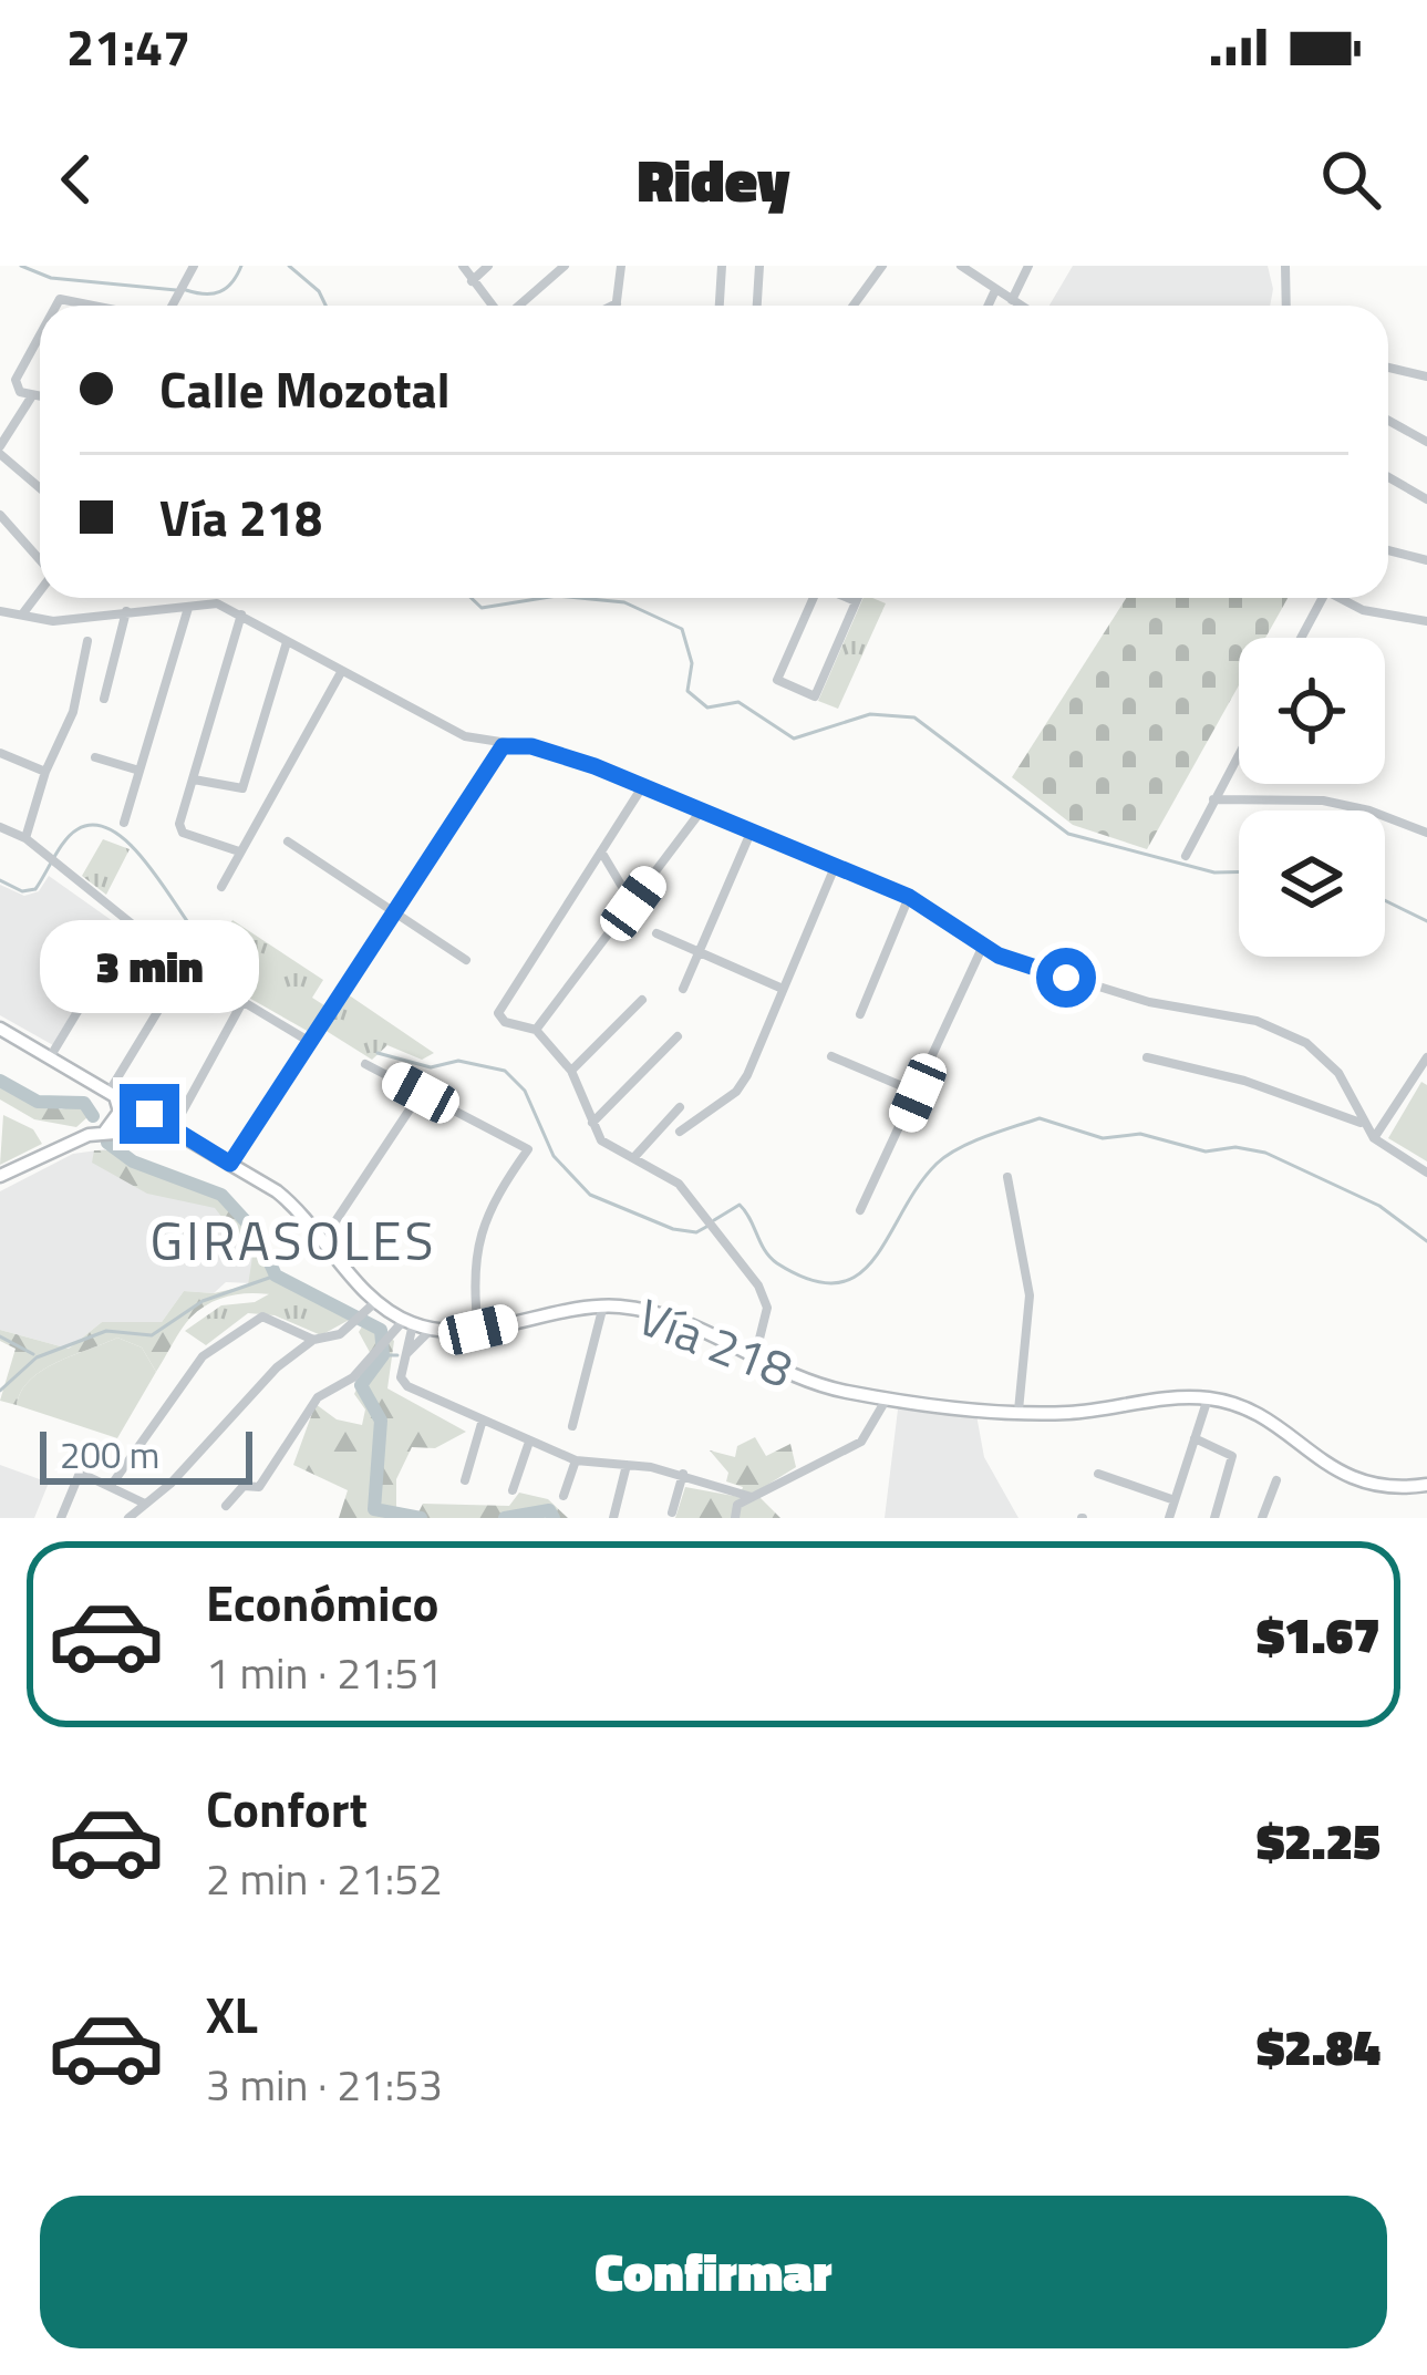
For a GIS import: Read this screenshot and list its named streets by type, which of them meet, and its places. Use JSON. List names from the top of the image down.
{
  "streets": {
    "main road": ["Vía 218"]
  },
  "districts": ["GIRASOLES"],
  "scale_bar": "200 m",
  "page": {
    "status": "21:47",
    "header": "Ridey",
    "banner": ["Calle Mozotal", "Vía 218"],
    "bubble": "3 min",
    "scale": "200 m",
    "list": [
      {
        "name": "Económico",
        "note": "1 min · 21:51",
        "value": "$1.67"
      },
      {
        "name": "Confort",
        "note": "2 min · 21:52",
        "value": "$2.25"
      },
      {
        "name": "XL",
        "note": "3 min · 21:53",
        "value": "$2.84"
      }
    ],
    "buttons": "Confirmar"
  }
}
